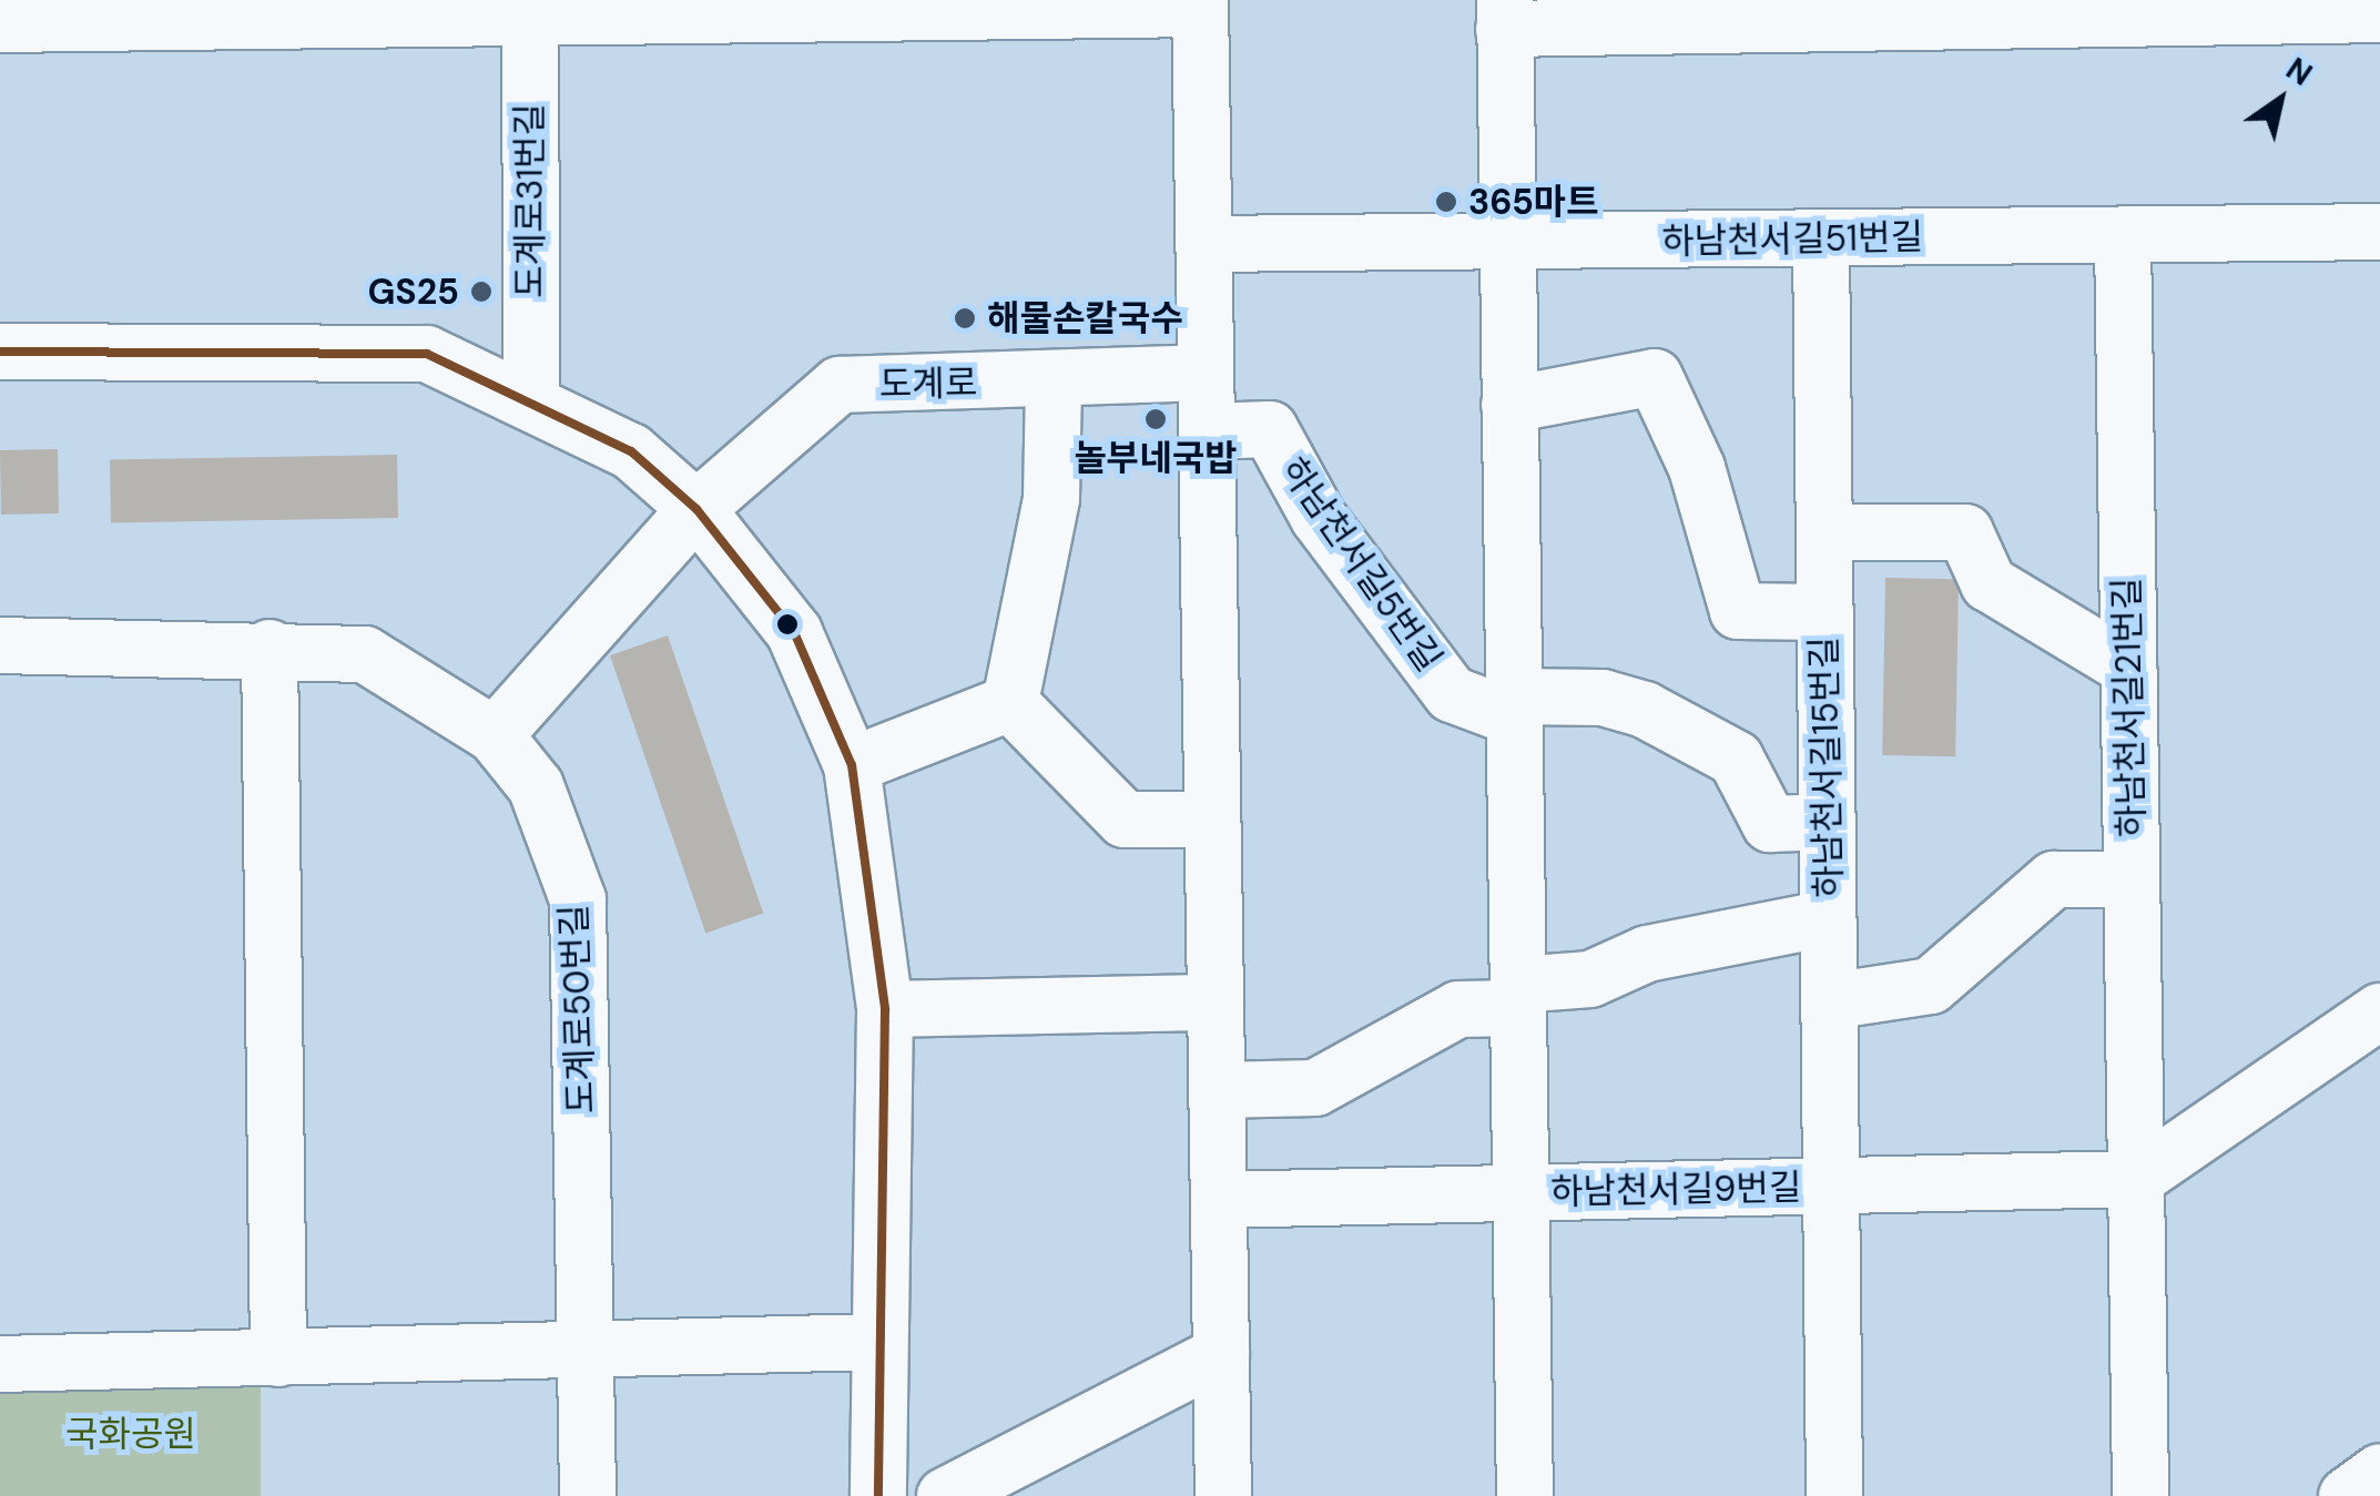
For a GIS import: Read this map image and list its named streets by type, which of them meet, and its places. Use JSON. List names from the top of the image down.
{
  "streets": {
    "street": [
      "도계로31번길",
      "하남천서길51번길",
      "도계로",
      "하남천서길5번길",
      "하남천서길21번길",
      "하남천서길15번길",
      "도계로50번길",
      "하남천서길9번길"
    ]
  },
  "crossings": [
    ["하남천서길51번길", "하남천서길21번길"],
    ["하남천서길51번길", "하남천서길15번길"],
    ["하남천서길51번길", "하남천서길9번길"],
    ["도계로", "도계로50번길"],
    ["하남천서길5번길", "하남천서길9번길"],
    ["하남천서길15번길", "하남천서길9번길"]
  ],
  "parks": ["국화공원"],
  "places": [
    "365마트",
    "GS25",
    "해물손칼국수",
    "놀부네국밥"
  ],
  "north": "top right"
}
